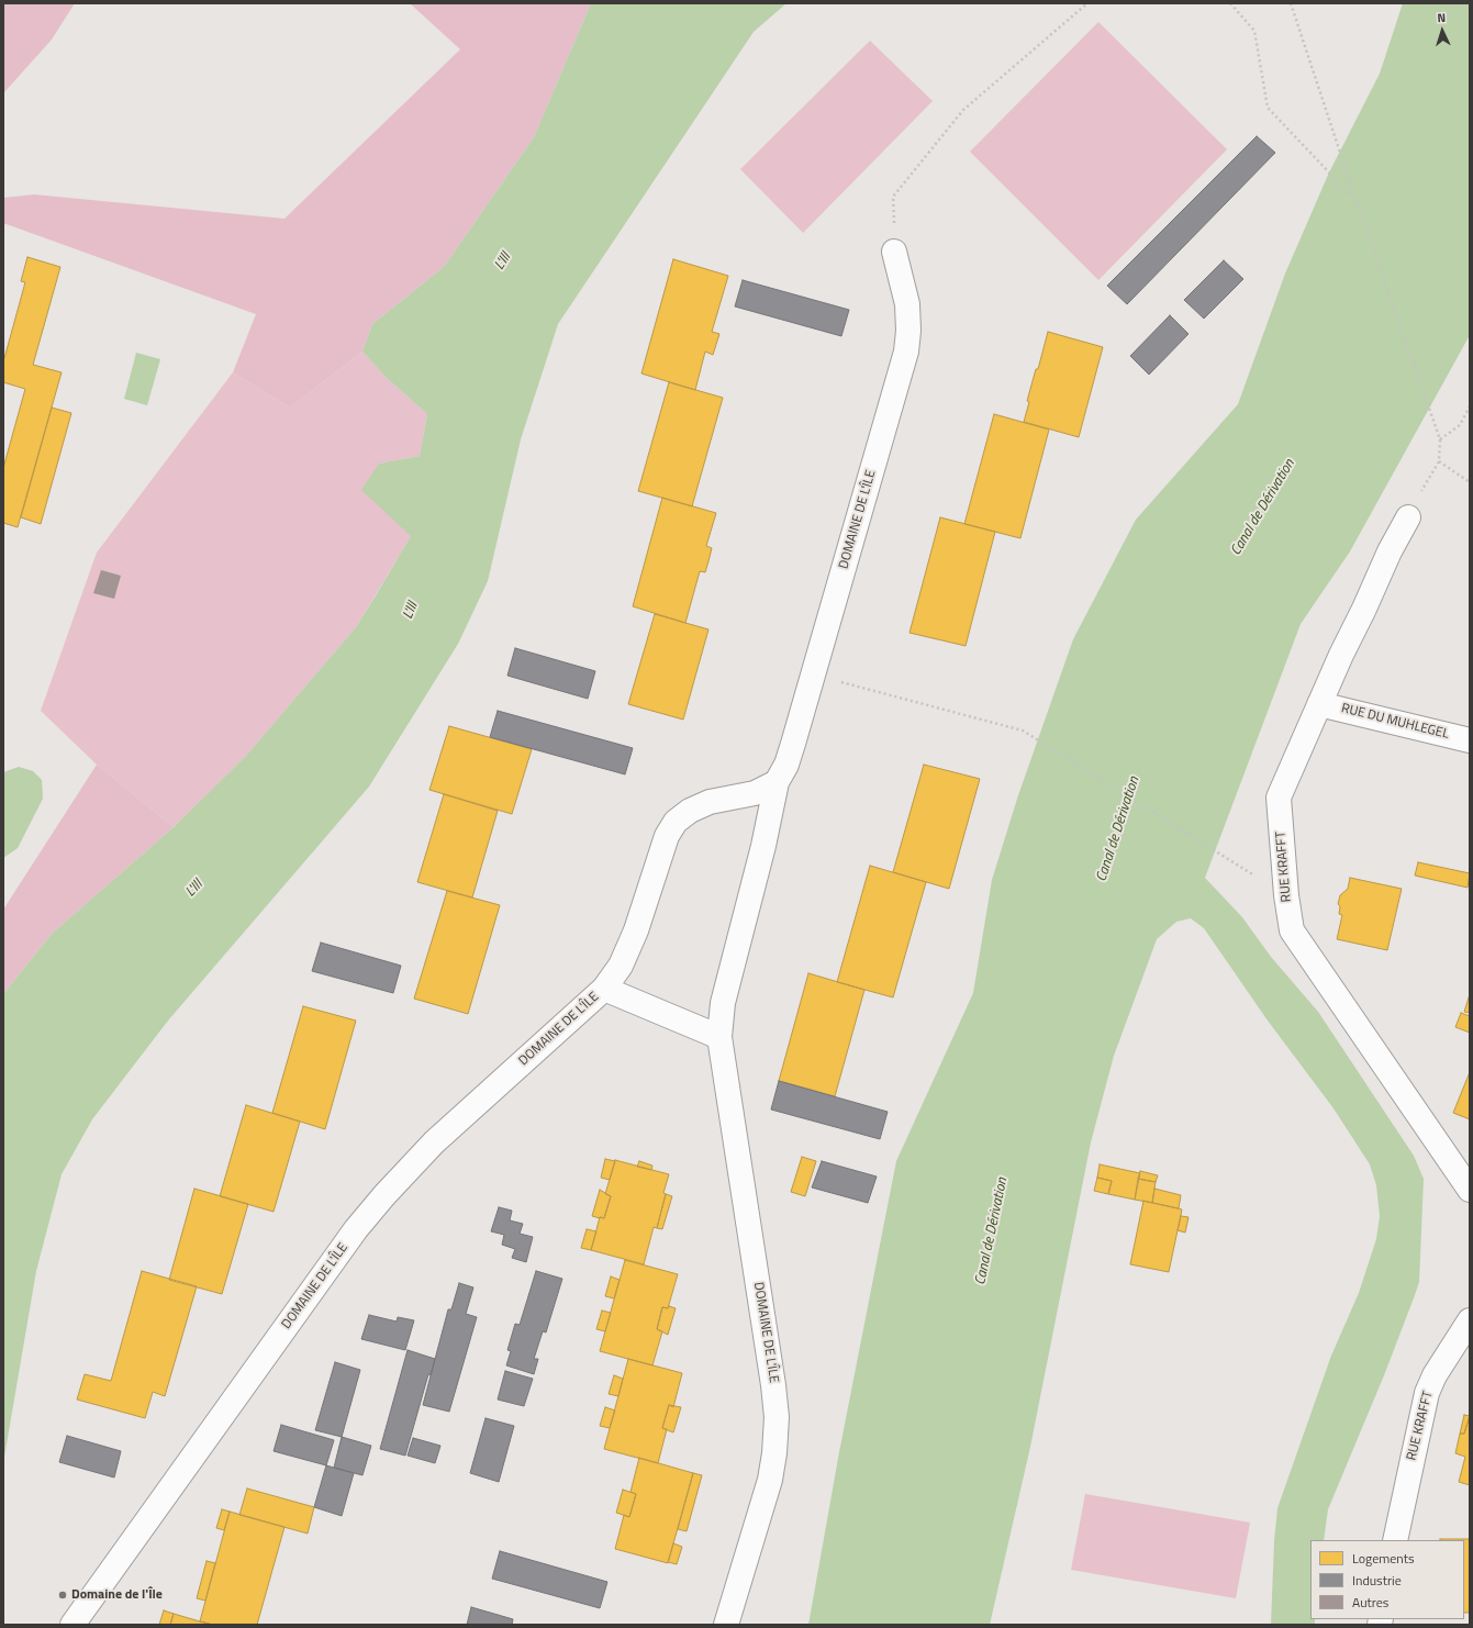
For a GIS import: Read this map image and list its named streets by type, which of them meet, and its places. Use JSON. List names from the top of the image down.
{
  "streets": {
    "street": ["DOMAINE DE L'ÎLE", "RUE DU MUHLEGEL", "RUE KRAFFT"]
  },
  "crossings": [
    ["RUE DU MUHLEGEL", "RUE KRAFFT"]
  ],
  "water": ["L'Ill", "Canal de Dérivation"],
  "places": ["Domaine de l'Île"],
  "legend": ["Logements", "Industrie", "Autres"],
  "north": "top"
}
